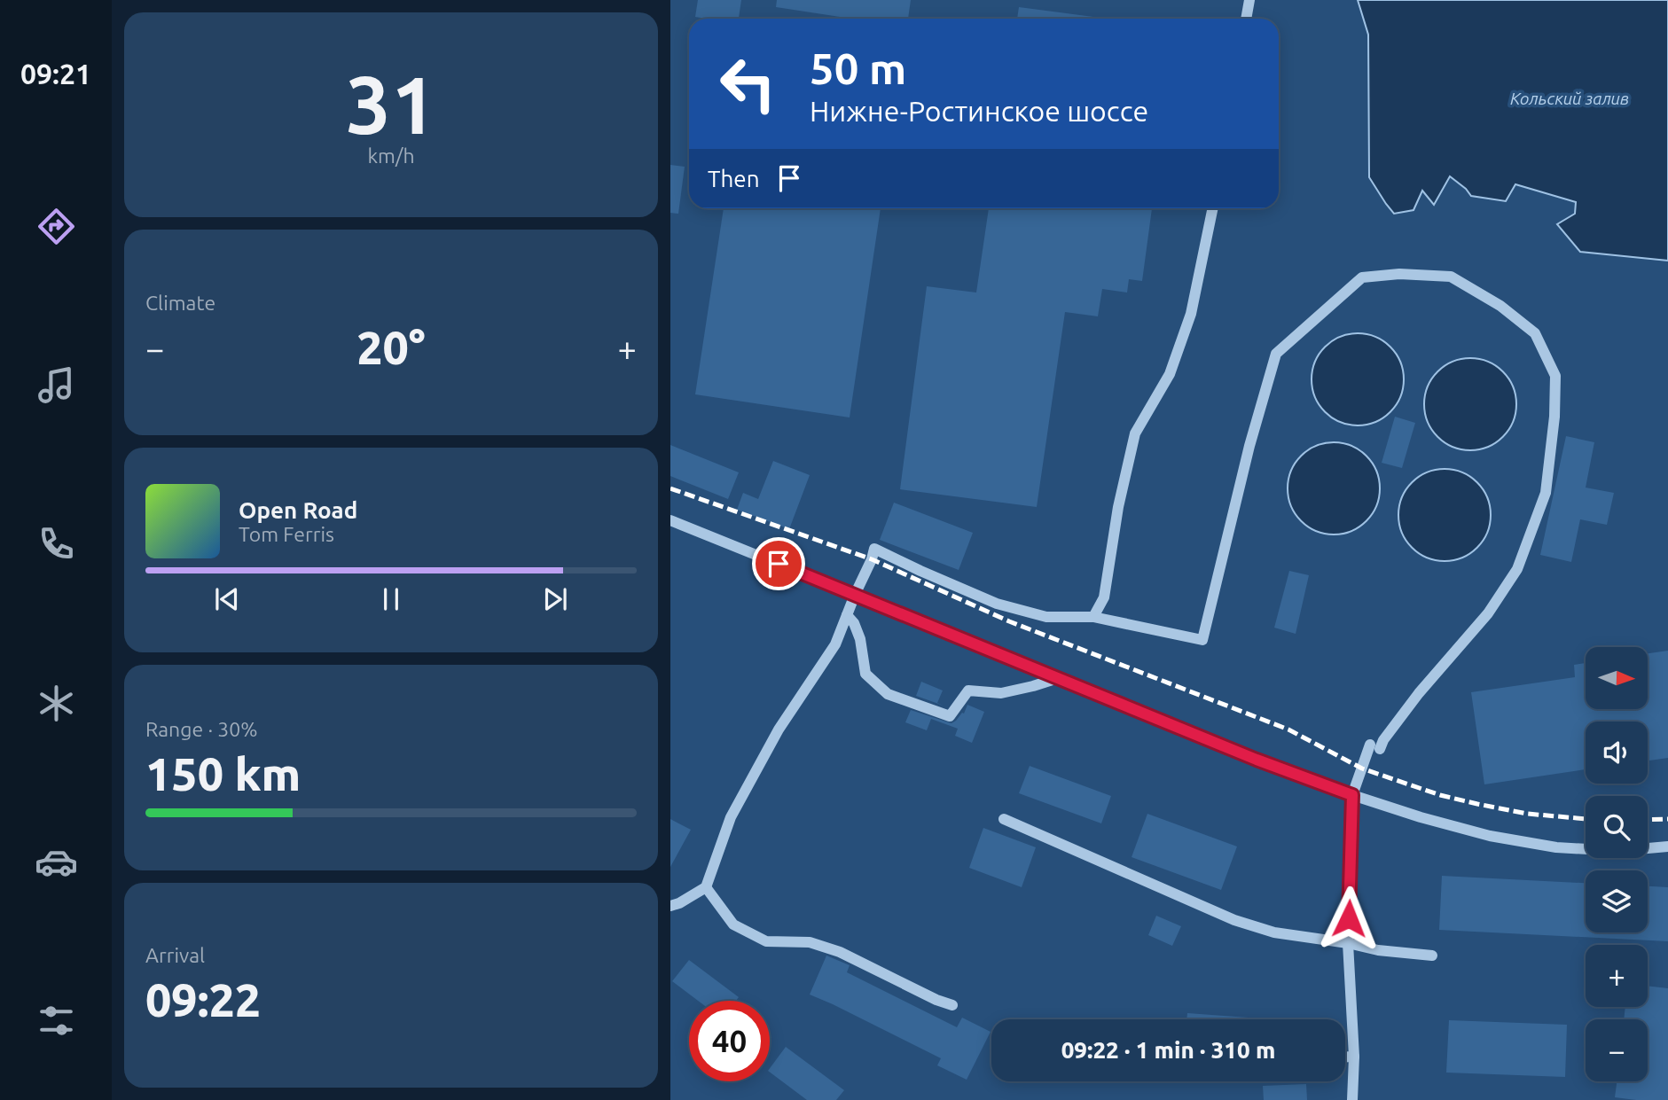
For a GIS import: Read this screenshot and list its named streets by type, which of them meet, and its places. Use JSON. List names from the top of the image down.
{
  "water": ["Кольский залив"],
  "north": "right",
  "page": {
    "tabs": "09:21",
    "tile": [
      ["31", "km/h"],
      "Climate",
      ["Range · 30%", "150 km"],
      ["Arrival", "09:22"]
    ],
    "turn": ["50 m", "Нижне-Ростинское шоссе"],
    "then": "Then",
    "heat": ["−", "20°", "+"],
    "song": ["Open Road", "Tom Ferris"],
    "map_buttons": ["+", "−"],
    "limit": "40",
    "trip": "09:22 · 1 min · 310 m"
  }
}
